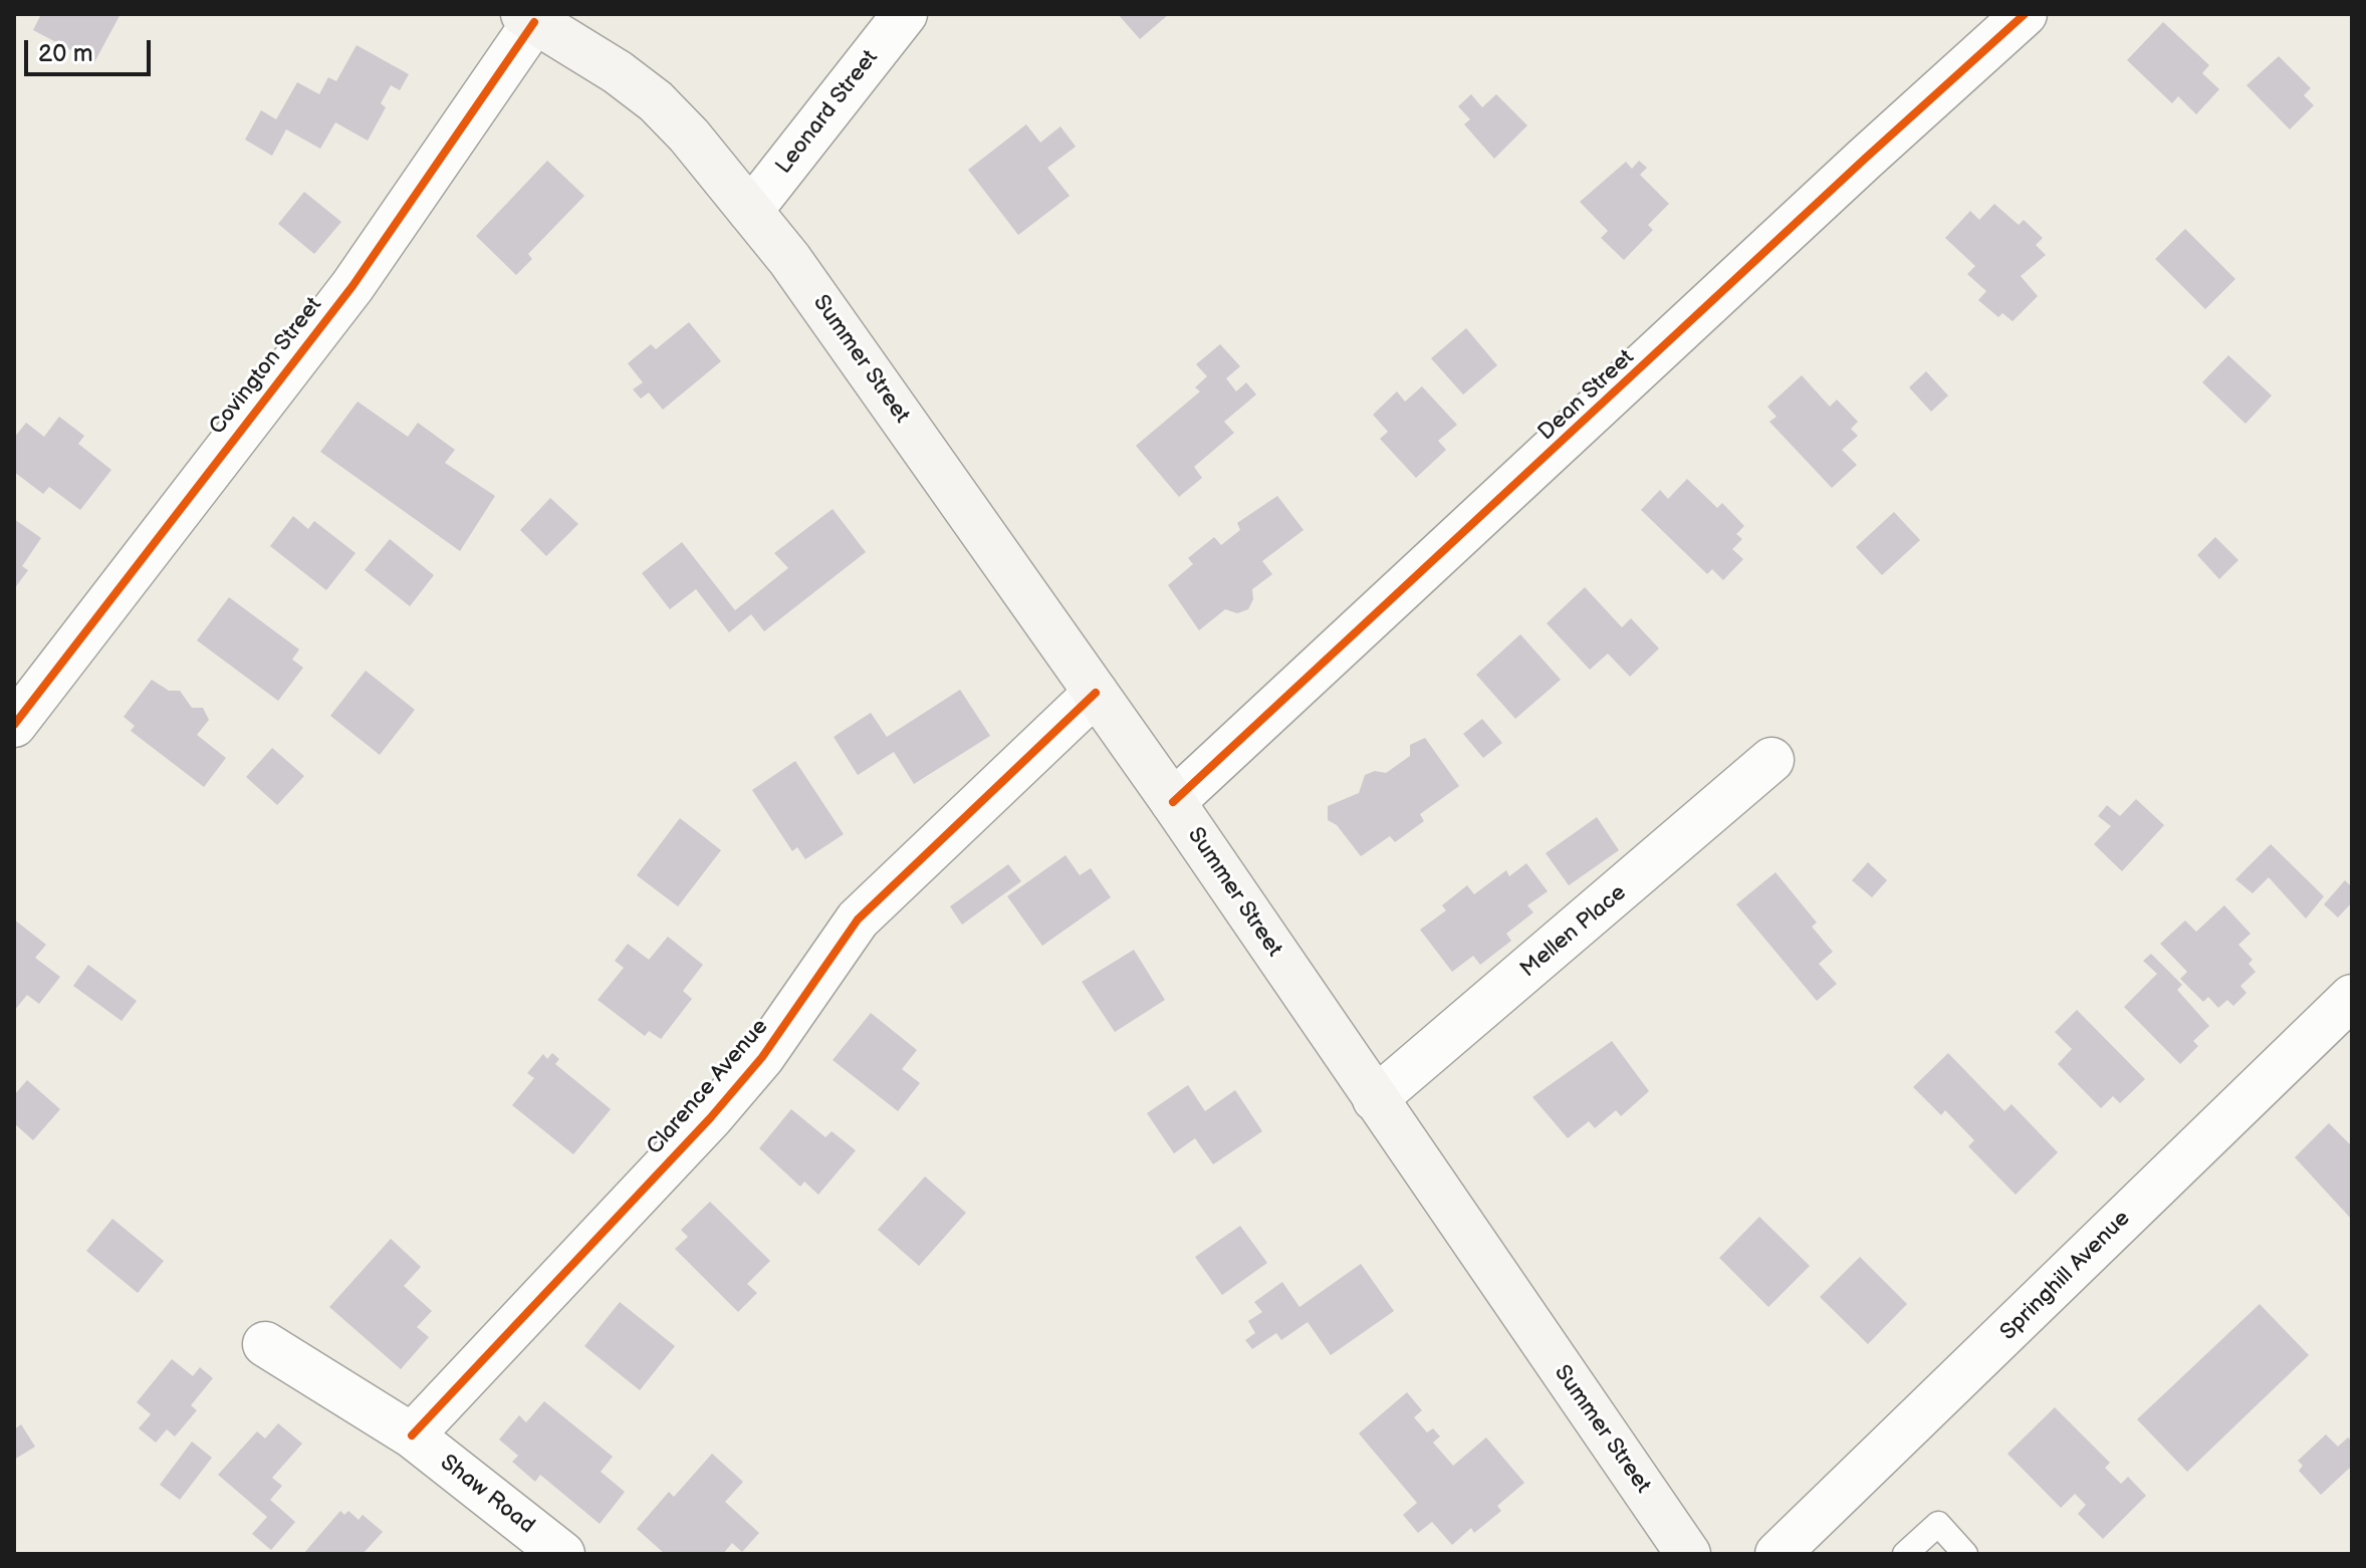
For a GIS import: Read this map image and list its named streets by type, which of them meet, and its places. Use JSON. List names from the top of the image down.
{
  "streets": {
    "main road": ["Summer Street"],
    "street": [
      "Leonard Street",
      "Covington Street",
      "Dean Street",
      "Mellen Place",
      "Clarence Avenue",
      "Springhill Avenue",
      "Shaw Road"
    ]
  },
  "crossings": [
    ["Leonard Street", "Summer Street"],
    ["Summer Street", "Covington Street"],
    ["Summer Street", "Dean Street"],
    ["Summer Street", "Mellen Place"],
    ["Summer Street", "Clarence Avenue"],
    ["Clarence Avenue", "Shaw Road"]
  ],
  "scale_bar": "20 m"
}
